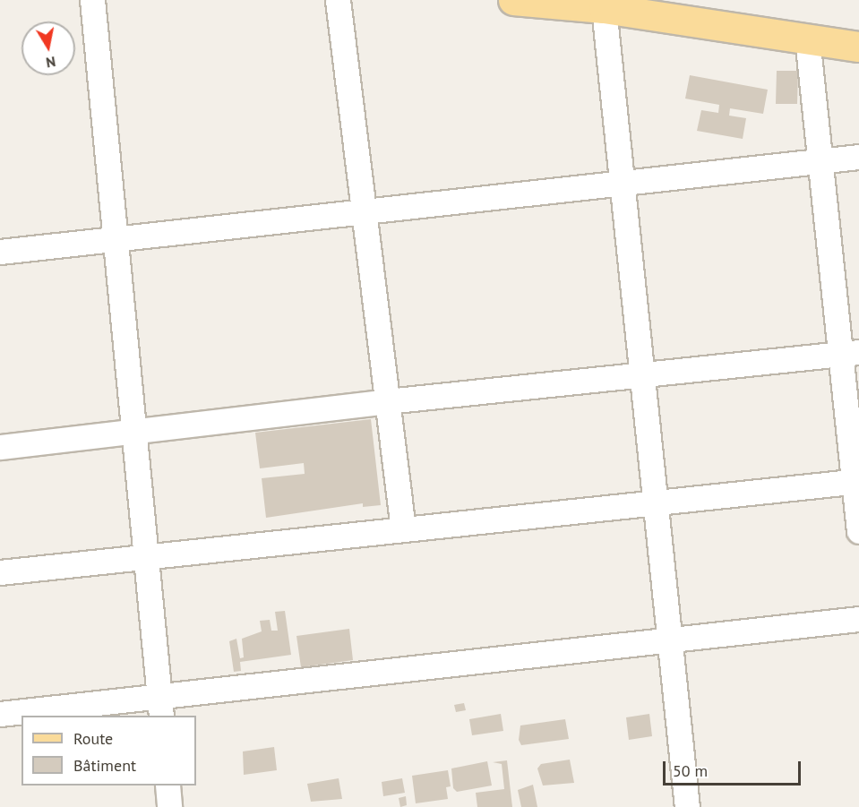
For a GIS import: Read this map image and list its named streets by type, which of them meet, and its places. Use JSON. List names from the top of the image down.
{
  "legend": ["Route", "Bâtiment"],
  "scale_bar": "50 m",
  "north": "bottom"
}
